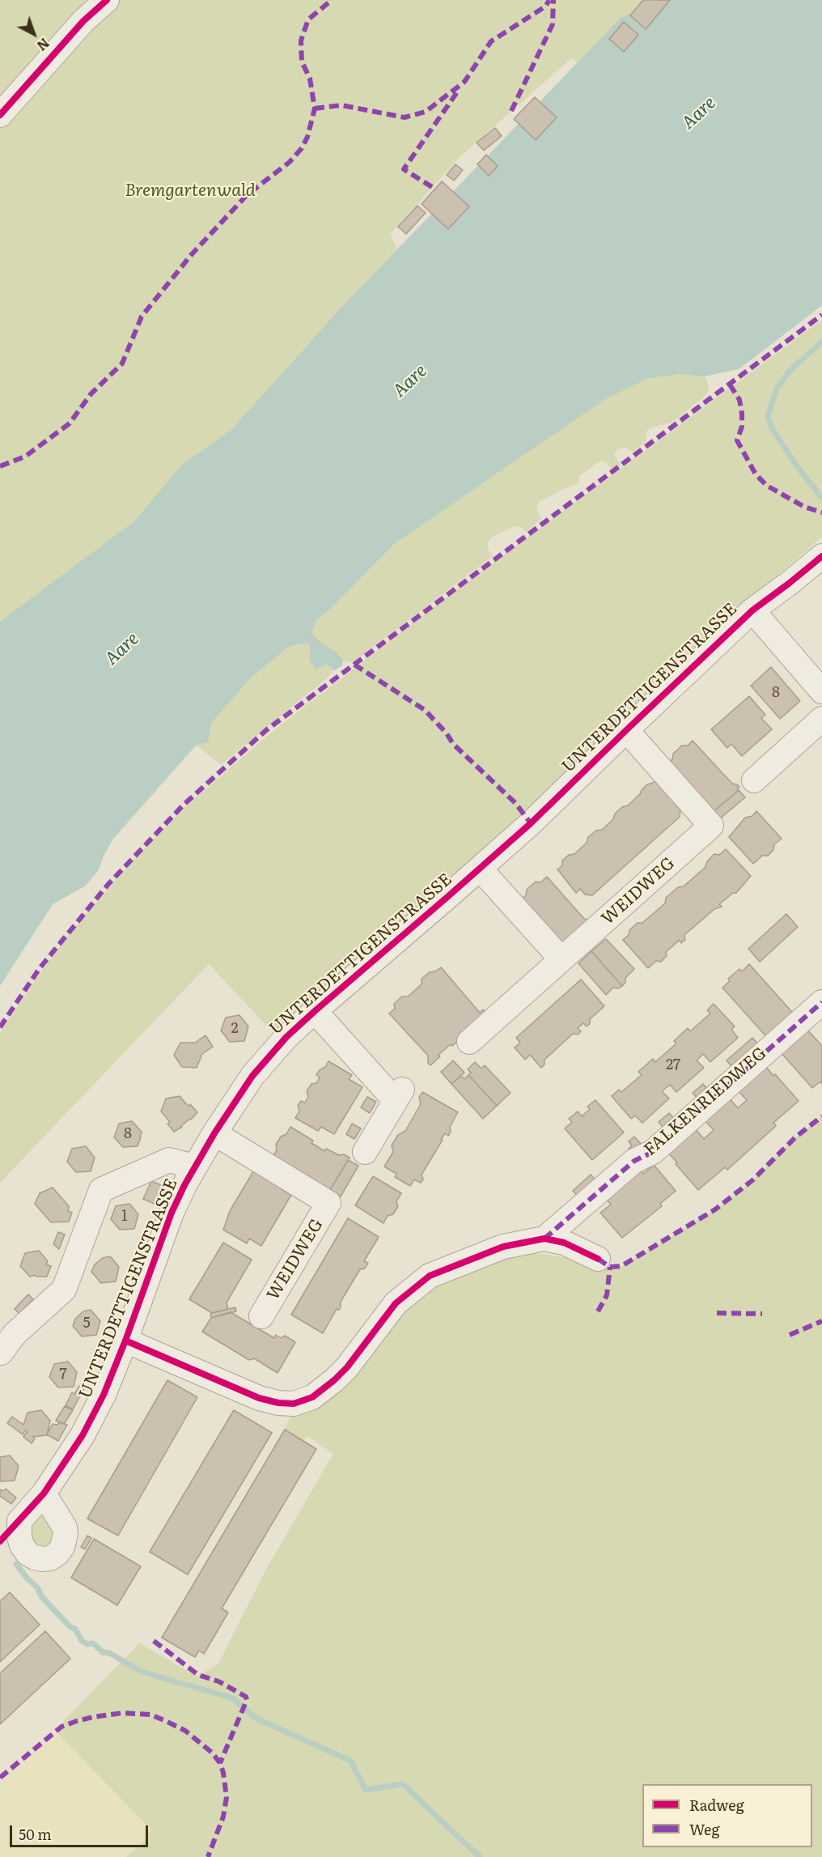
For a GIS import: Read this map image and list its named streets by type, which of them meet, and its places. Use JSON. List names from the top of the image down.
{
  "streets": {
    "street": ["UNTERDETTIGENSTRASSE", "WEIDWEG", "FALKENRIEDWEG"]
  },
  "crossings": [
    ["UNTERDETTIGENSTRASSE", "WEIDWEG"],
    ["UNTERDETTIGENSTRASSE", "FALKENRIEDWEG"]
  ],
  "water": ["Aare"],
  "parks": ["Bremgartenwald"],
  "house_numbers": [
    "8",
    "2",
    "27",
    "8",
    "1",
    "5",
    "7"
  ],
  "legend": ["Radweg", "Weg"],
  "scale_bar": "50 m",
  "north": "bottom right"
}
